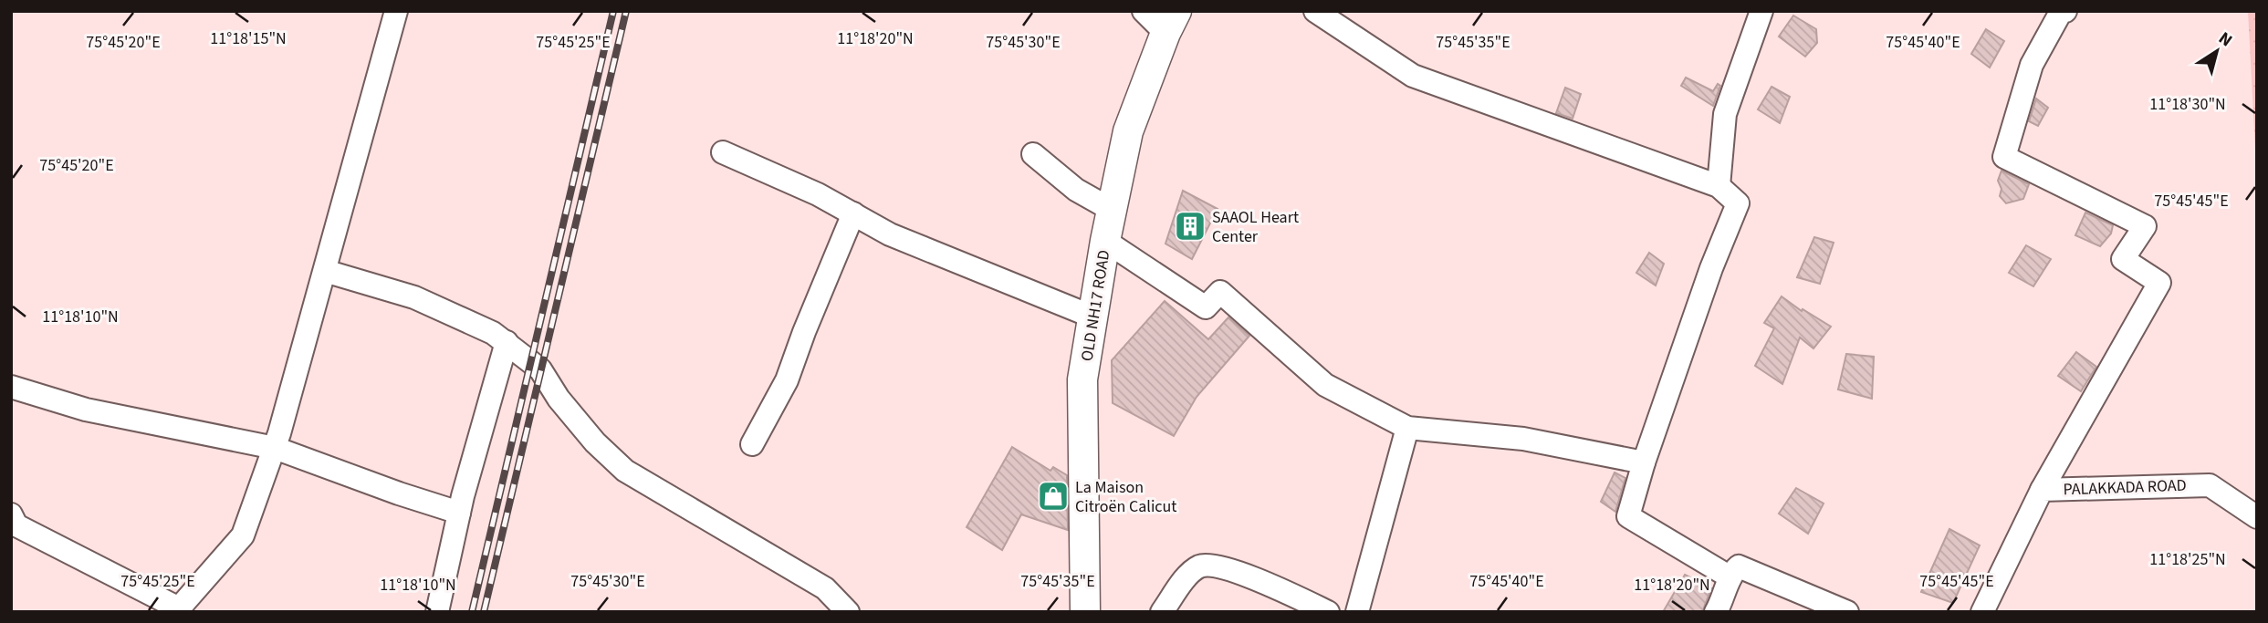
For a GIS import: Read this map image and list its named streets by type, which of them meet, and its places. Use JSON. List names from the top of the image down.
{
  "streets": {
    "main road": ["OLD NH17 ROAD"],
    "street": ["PALAKKADA ROAD"]
  },
  "places": {
    "building": ["SAAOL Heart Center"],
    "shop": ["La Maison Citroën Calicut"]
  },
  "north": "top right",
  "coordinates": [
    "11°18'15\"N",
    "11°18'20\"N",
    "75°45'20\"E",
    "75°45'25\"E",
    "75°45'30\"E",
    "75°45'40\"E",
    "75°45'35\"E",
    "11°18'30\"N",
    "75°45'45\"E",
    "11°18'10\"N",
    "11°18'25\"N"
  ]
}
